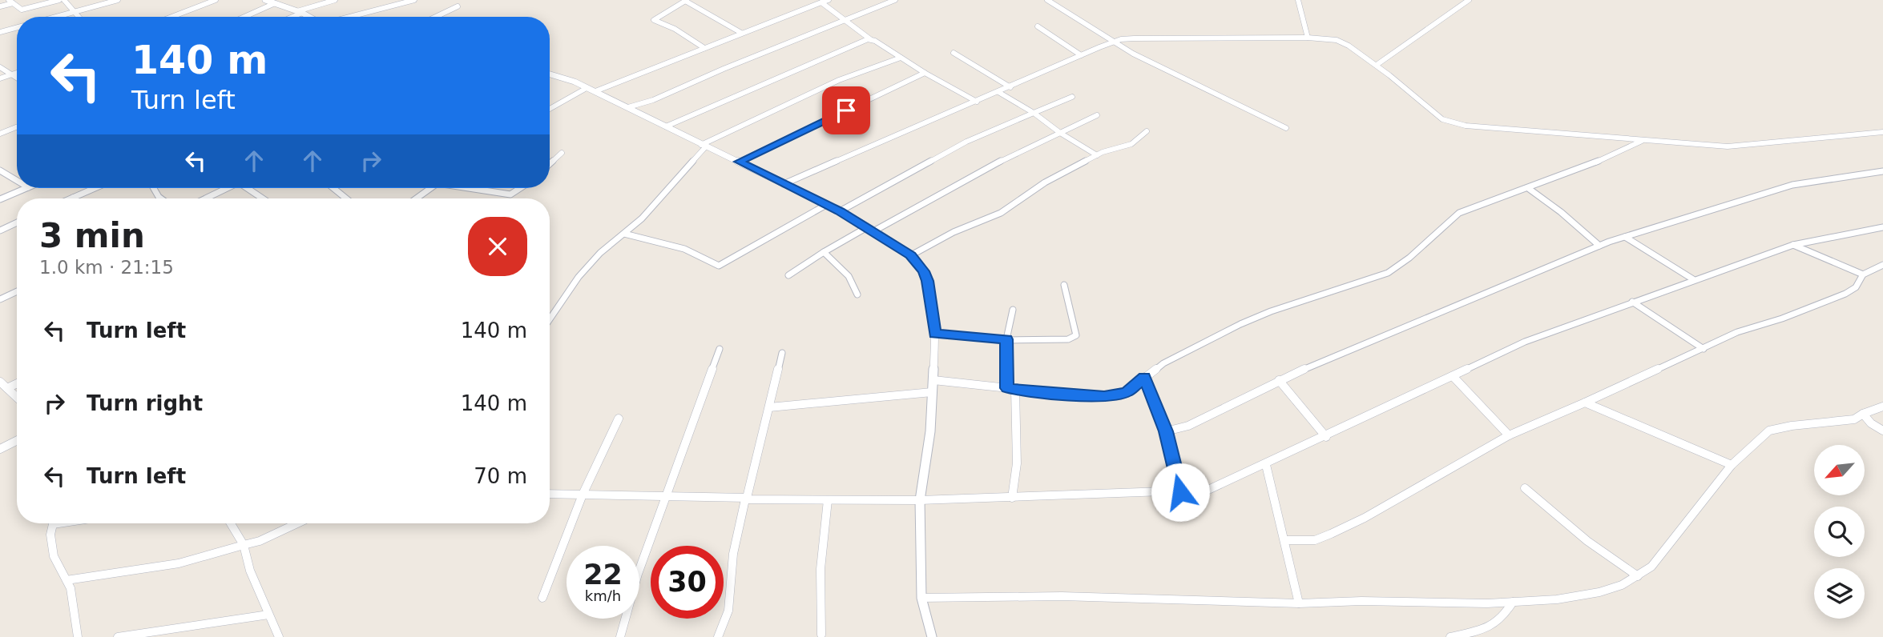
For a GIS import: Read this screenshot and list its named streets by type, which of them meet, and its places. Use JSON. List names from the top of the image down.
{
  "north": "bottom left",
  "page": {
    "turn": ["140 m", "Turn left"],
    "heading": ["3 min", "1.0 km · 21:15"],
    "list": [
      {
        "name": "Turn left",
        "value": "140 m"
      },
      {
        "name": "Turn right",
        "value": "140 m"
      },
      {
        "name": "Turn left",
        "value": "70 m"
      }
    ],
    "speed": "22 km/h",
    "limit": "30"
  }
}
